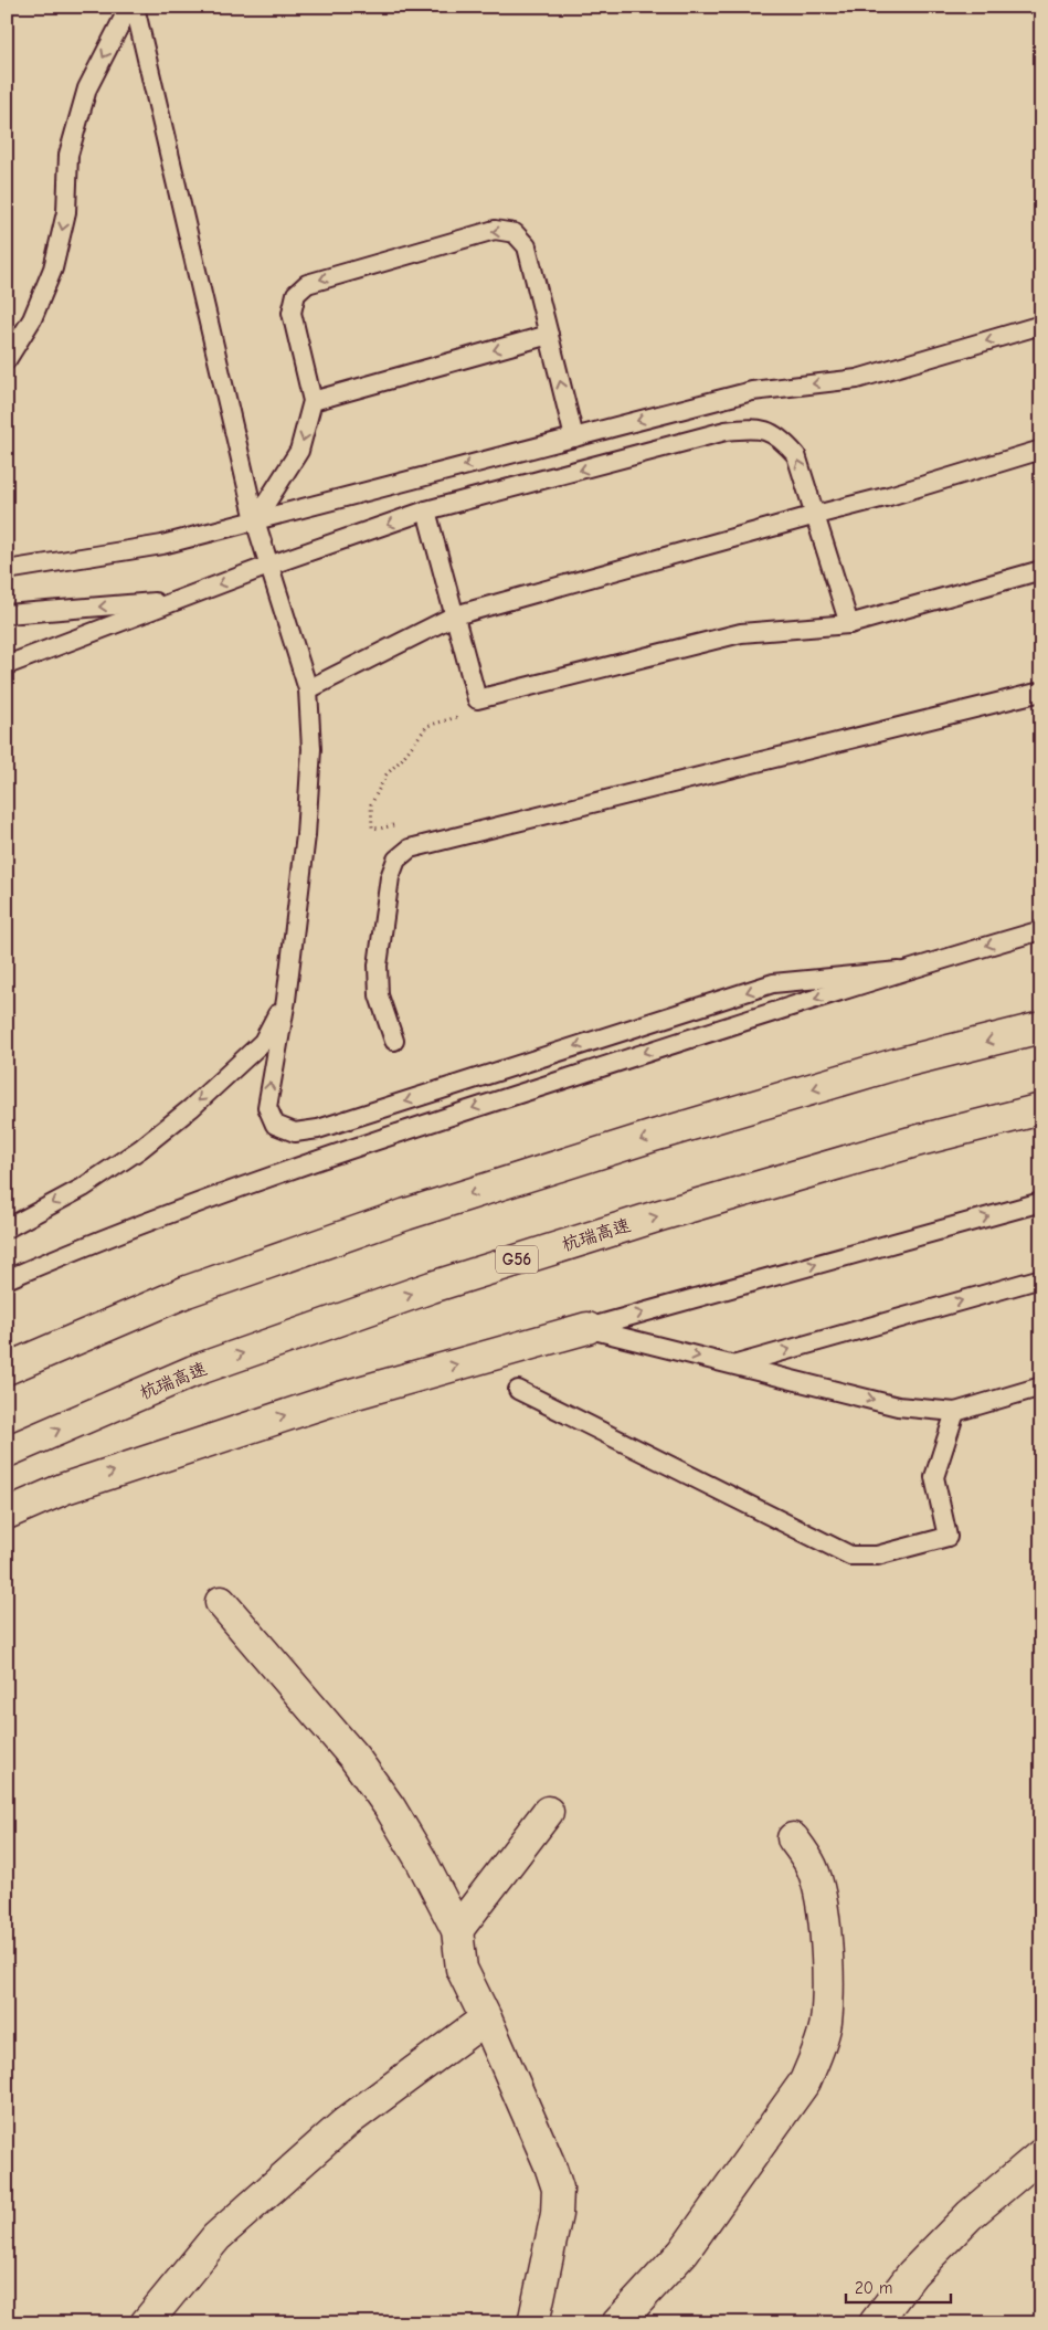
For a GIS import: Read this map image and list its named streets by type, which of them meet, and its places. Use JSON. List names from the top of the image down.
{
  "streets": {
    "main road": ["杭瑞高速", "G56"]
  },
  "scale_bar": "20 m"
}
